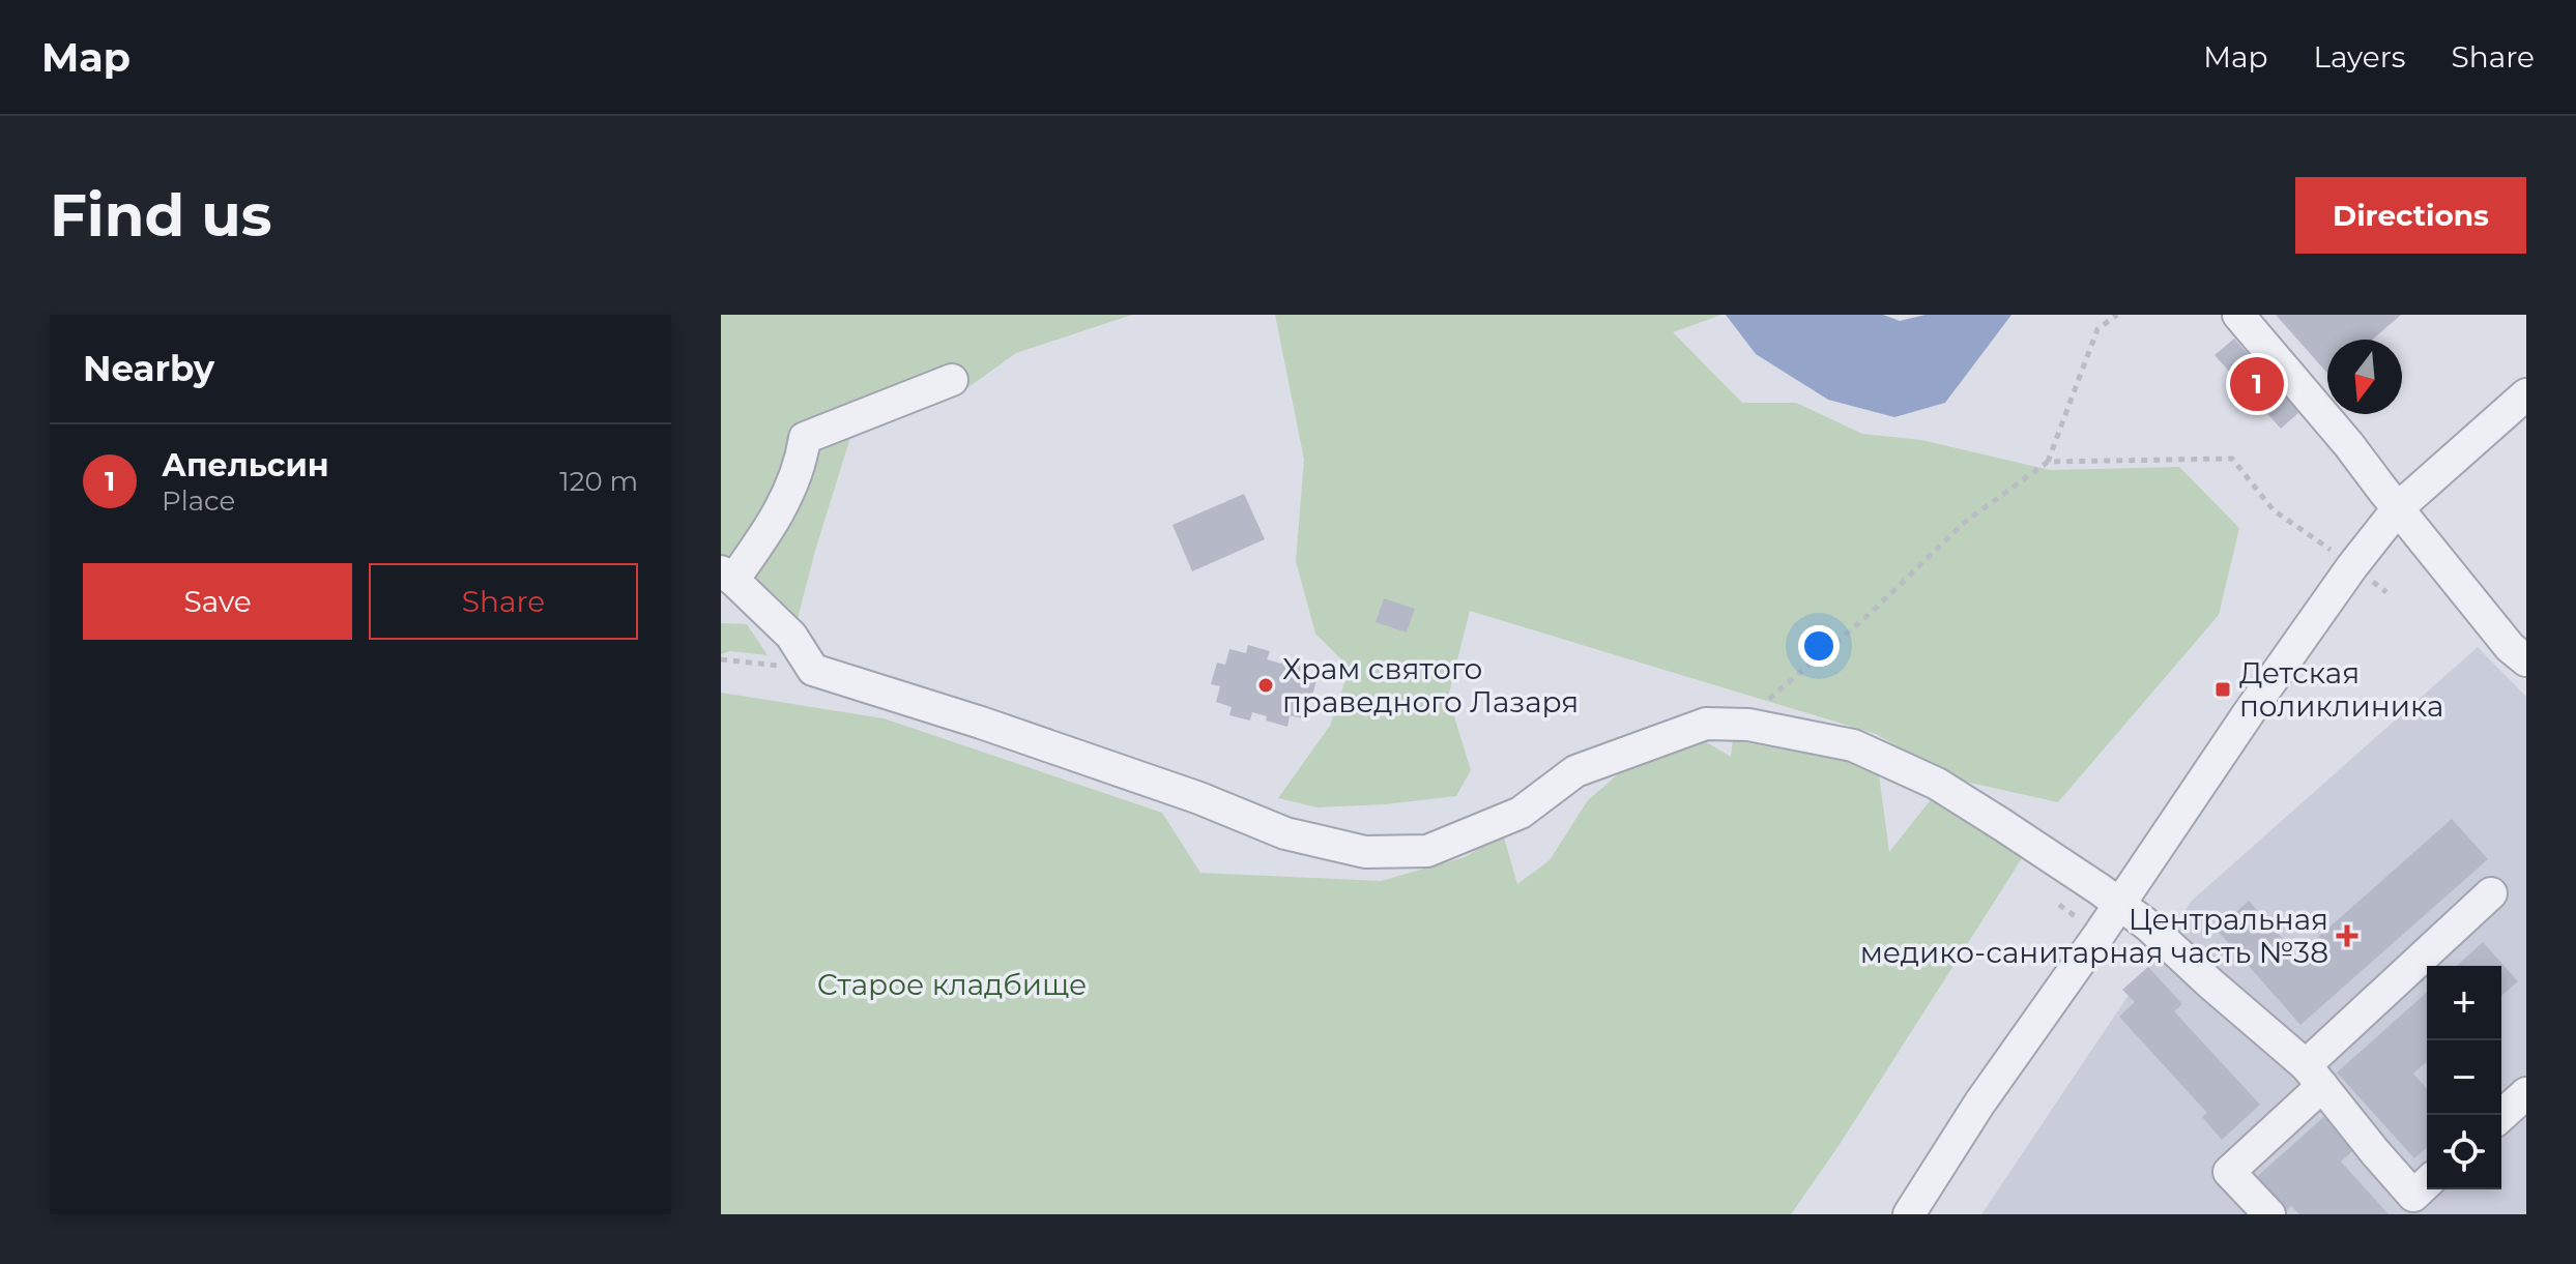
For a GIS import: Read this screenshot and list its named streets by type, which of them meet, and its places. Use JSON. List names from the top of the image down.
{
  "parks": ["Старое кладбище"],
  "places": {
    "other": ["Храм святого праведного Лазаря"],
    "transit": ["Детская поликлиника"],
    "health": ["Центральная медико-санитарная часть №38"]
  },
  "north": "bottom",
  "page": {
    "header": "Map",
    "nav": ["Map", "Layers", "Share"],
    "buttons": [
      "Directions",
      ["Save", "Share"]
    ],
    "title": "Find us",
    "heading": "Nearby",
    "pins": "1",
    "list": [
      {
        "mark": "1",
        "name": "Апельсин",
        "note": "Place",
        "value": "120 m"
      }
    ],
    "map_buttons": ["+", "−"]
  }
}
